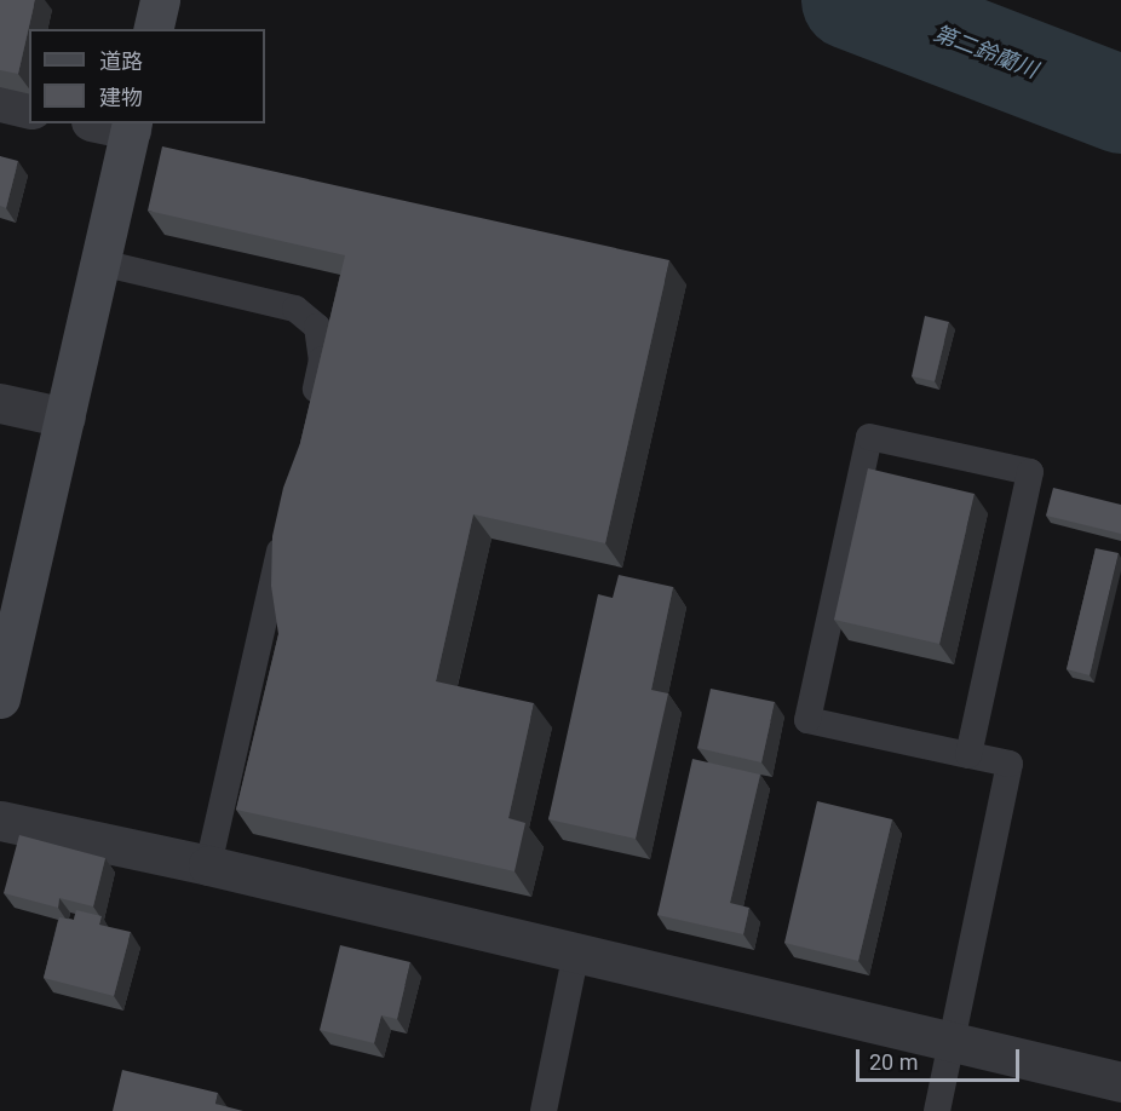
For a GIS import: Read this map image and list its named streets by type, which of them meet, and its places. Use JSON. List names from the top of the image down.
{
  "water": ["第二鈴蘭川"],
  "legend": ["道路", "建物"],
  "scale_bar": "20 m"
}
